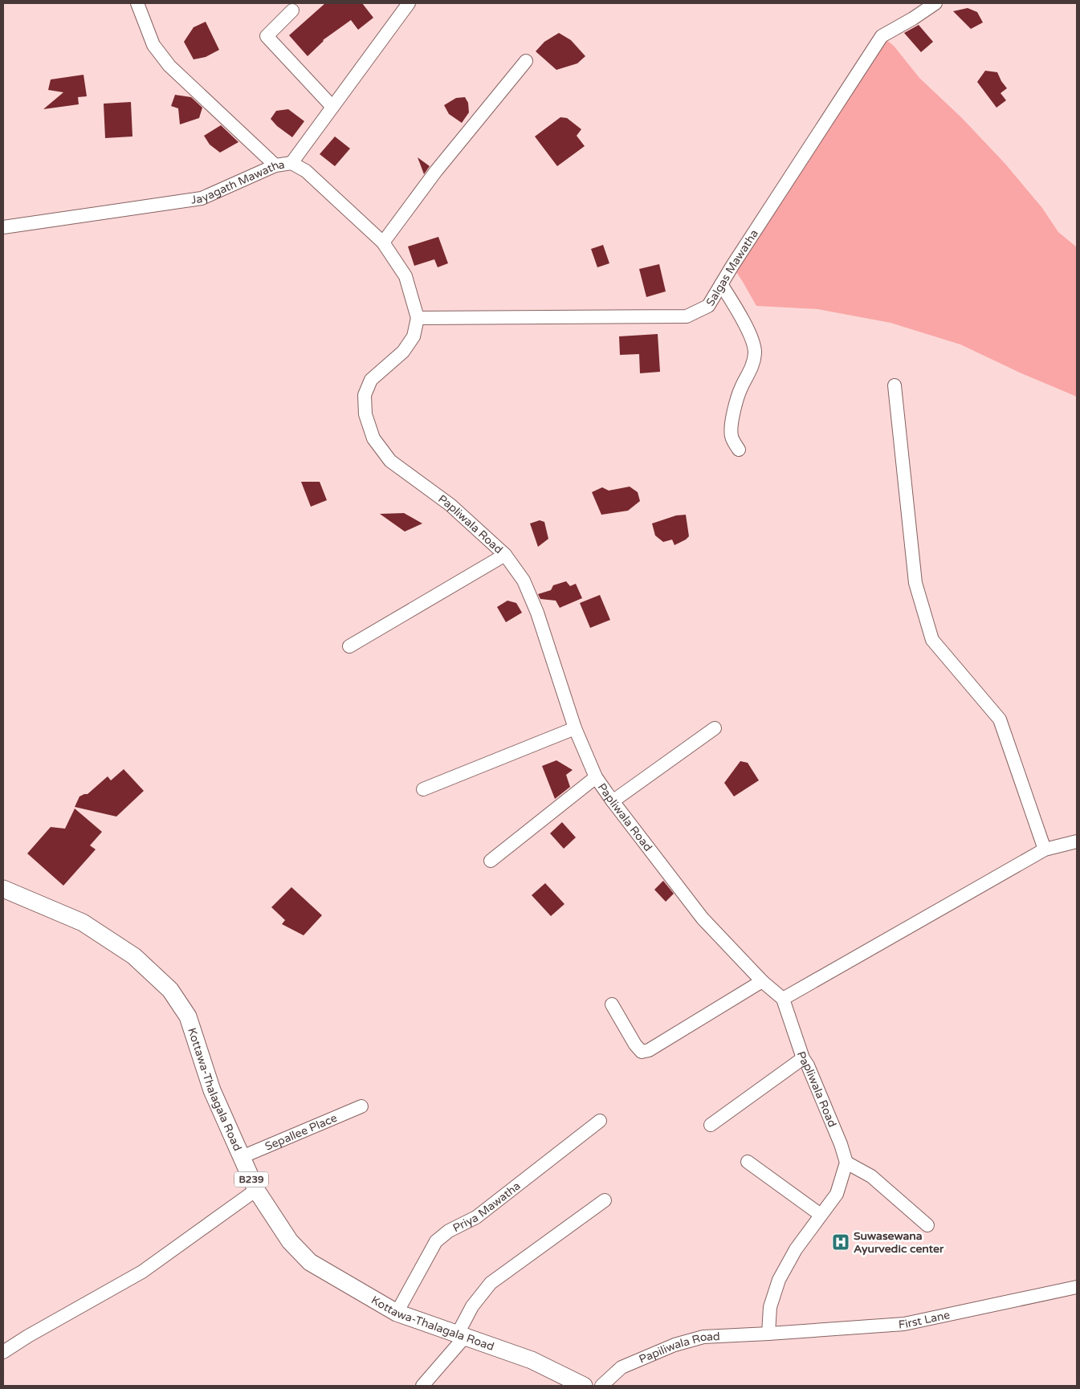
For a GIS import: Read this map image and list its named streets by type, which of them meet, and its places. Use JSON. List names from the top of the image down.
{
  "streets": {
    "main road": ["Kottawa-Thalagala Road", "B239"],
    "street": [
      "Jayagath Mawatha",
      "Salgas Mawatha",
      "Papliwala Road",
      "Sepallee Place",
      "Priya Mawatha",
      "First Lane",
      "Papiliwala Road"
    ]
  },
  "crossings": [
    ["Jayagath Mawatha", "Salgas Mawatha"],
    ["Jayagath Mawatha", "Papliwala Road"],
    ["Salgas Mawatha", "Papliwala Road"],
    ["Kottawa-Thalagala Road", "Sepallee Place"],
    ["Kottawa-Thalagala Road", "Priya Mawatha"],
    ["First Lane", "Papiliwala Road"]
  ],
  "places": {
    "hospital": ["Suwasewana Ayurvedic center"]
  }
}
